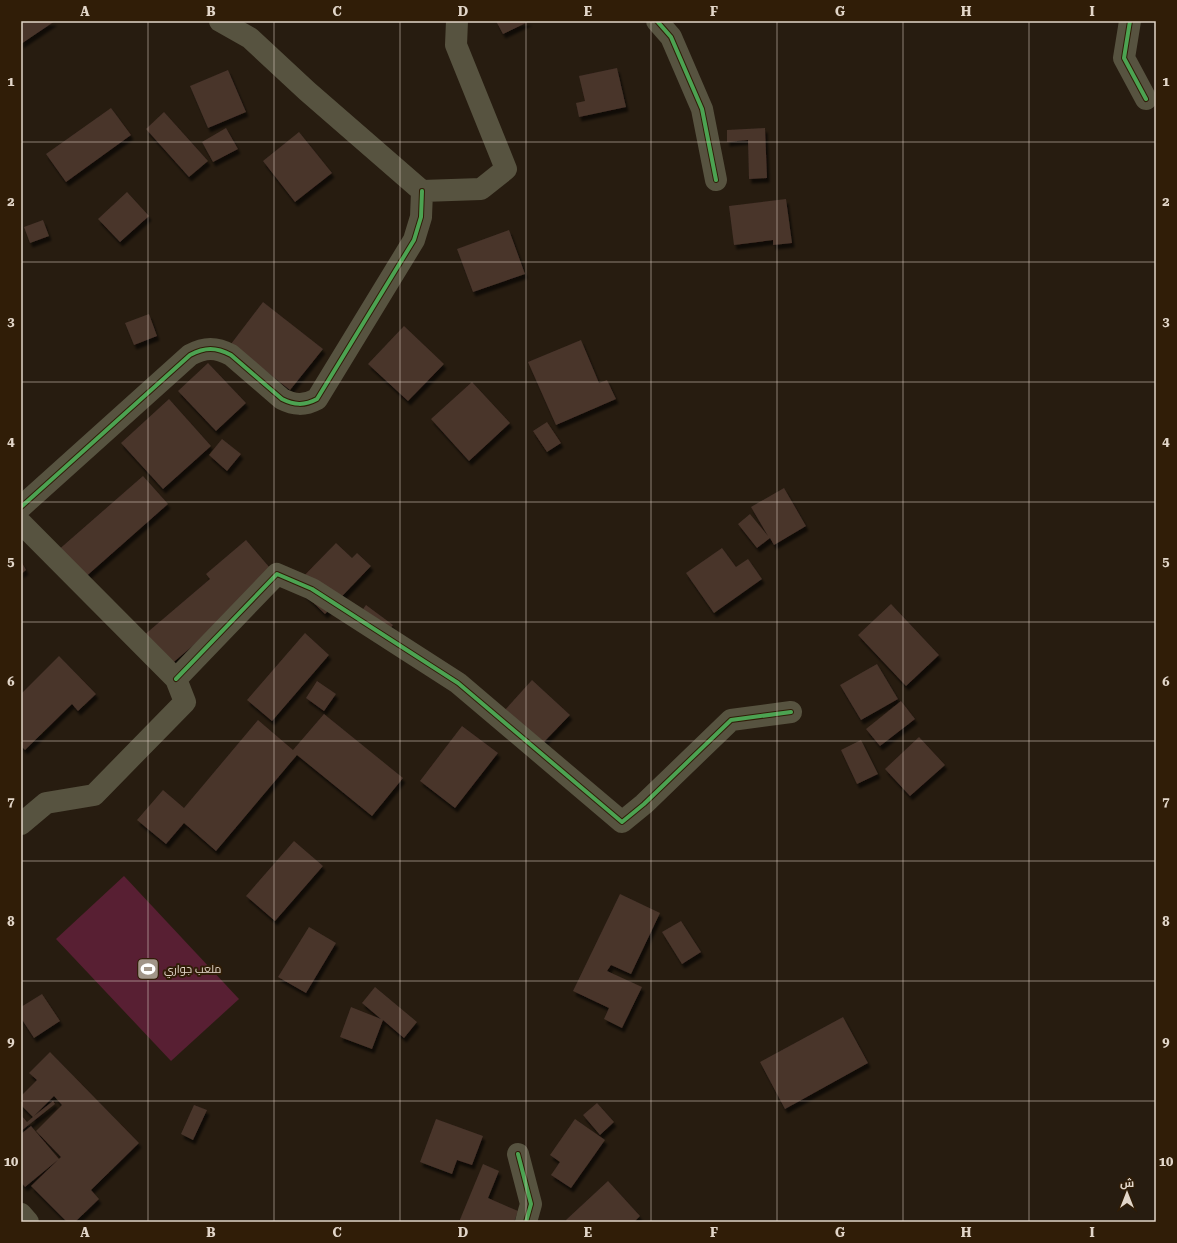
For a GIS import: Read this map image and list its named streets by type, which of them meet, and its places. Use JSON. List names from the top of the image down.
{
  "places": {
    "sports": ["ملعب جواري"]
  },
  "north": "top",
  "grid": {
    "columns": [
      "A",
      "B",
      "C",
      "D",
      "E",
      "F",
      "G",
      "H",
      "I"
    ],
    "rows": [
      "1",
      "2",
      "3",
      "4",
      "5",
      "6",
      "7",
      "8",
      "9",
      "10"
    ]
  }
}
